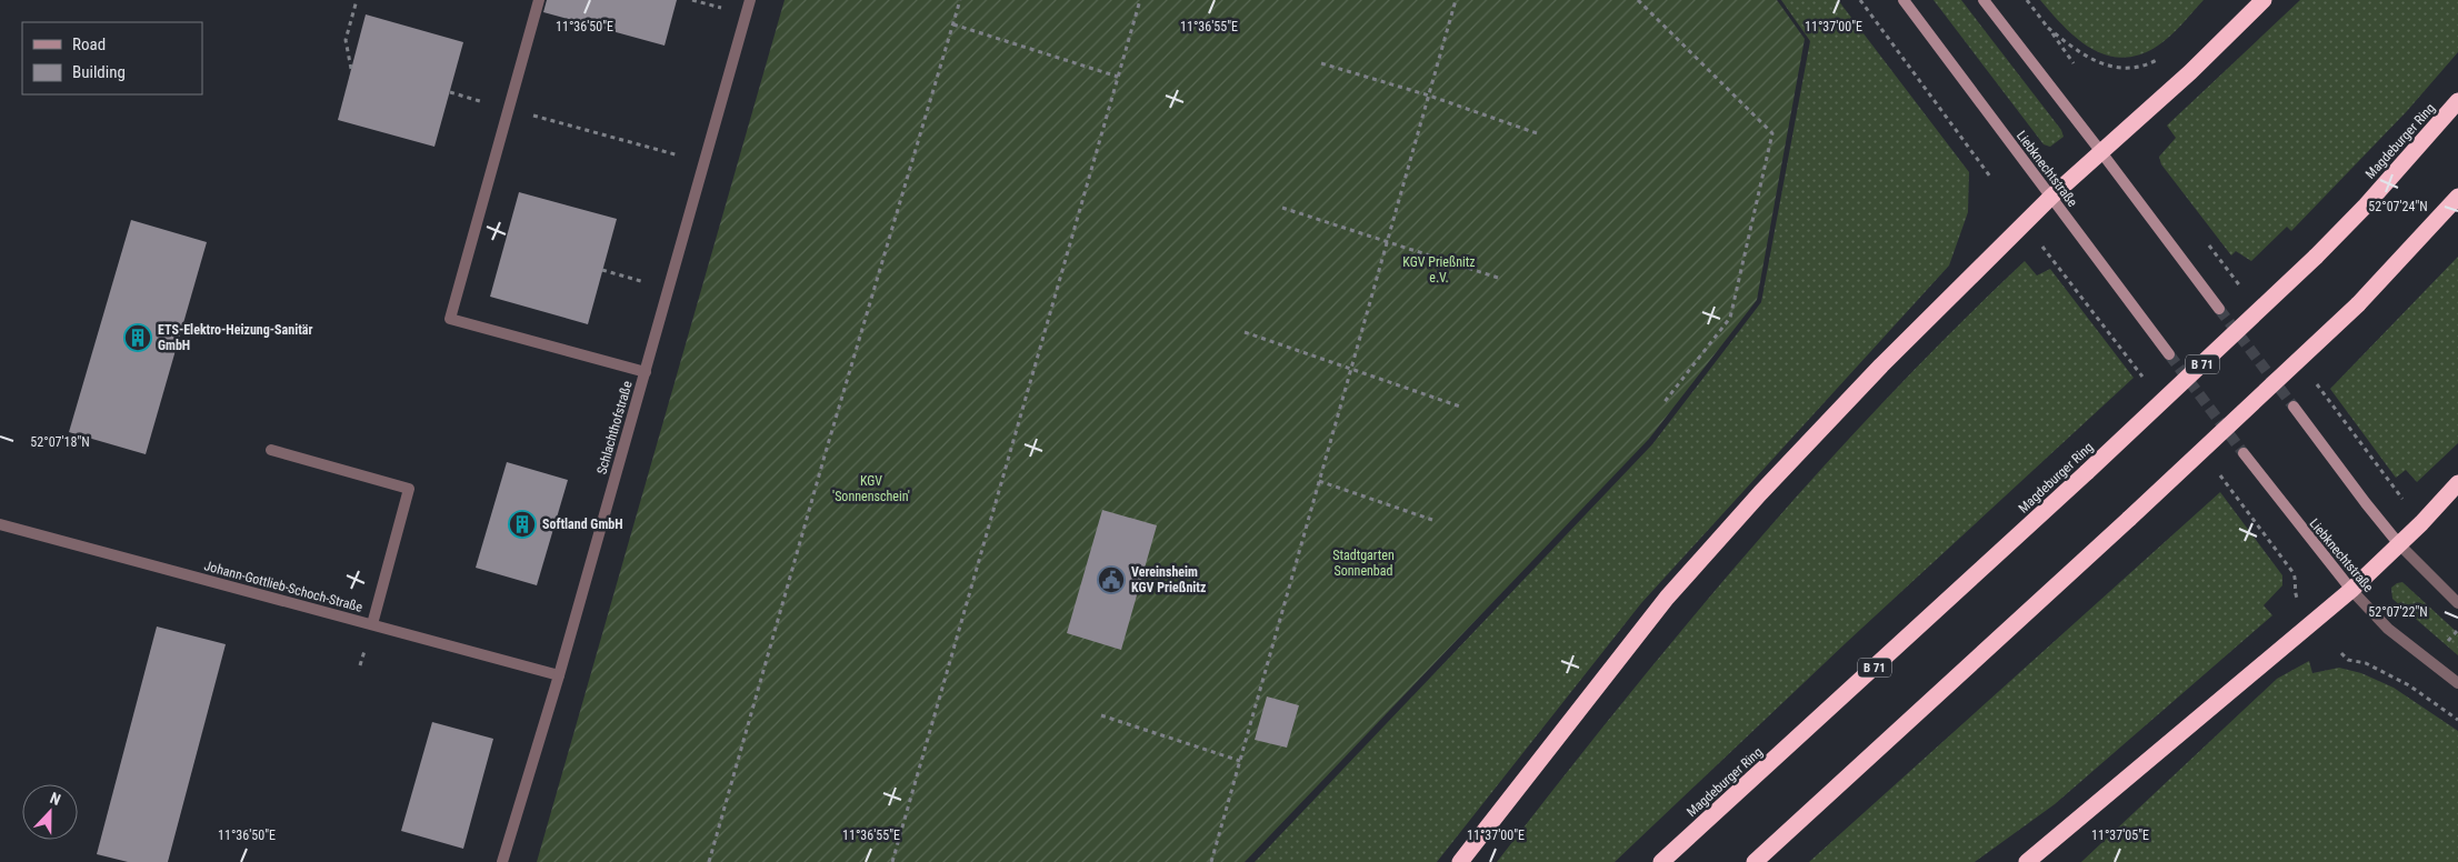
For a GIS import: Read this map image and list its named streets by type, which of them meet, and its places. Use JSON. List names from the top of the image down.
{
  "streets": {
    "highway": ["Magdeburger Ring", "B 71"],
    "main road": ["Liebknechtstraße"],
    "street": ["Schlachthofstraße", "Johann-Gottlieb-Schoch-Straße"]
  },
  "crossings": [
    ["Schlachthofstraße", "Johann-Gottlieb-Schoch-Straße"]
  ],
  "parks": ["KGV Prießnitz e.V.", "KGV 'Sonnenschein'", "Stadtgarten Sonnenbad"],
  "places": {
    "building": ["ETS-Elektro-Heizung-Sanitär GmbH", "Softland GmbH"],
    "public building": ["Vereinsheim KGV Prießnitz"]
  },
  "legend": ["Road", "Building"],
  "north": "top",
  "coordinates": [
    "11°36'50\"E",
    "11°36'55\"E",
    "11°37'00\"E",
    "52°07'24\"N",
    "52°07'18\"N",
    "52°07'22\"N",
    "11°37'05\"E"
  ]
}
